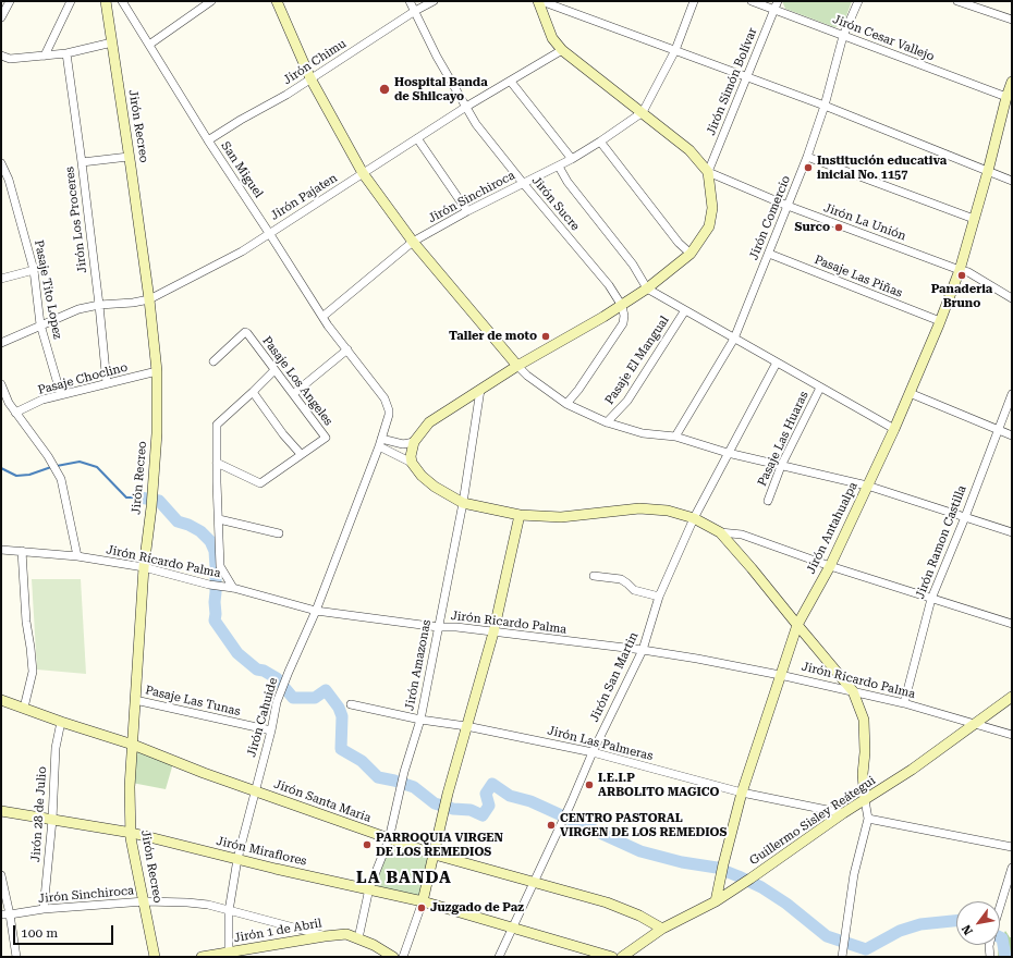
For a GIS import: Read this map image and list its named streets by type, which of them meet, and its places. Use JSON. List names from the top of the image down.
{
  "streets": {
    "street": [
      "Jirón Cesar Vallejo",
      "Jirón Chimu",
      "Jirón Simón Bolívar",
      "Jirón Recreo",
      "San Miguel",
      "Jirón Pajaten",
      "Jirón Sinchiroca",
      "Jirón Sucre",
      "Jirón Comercio",
      "Jirón Los Proceres",
      "Jirón La Unión",
      "Pasaje Las Piñas",
      "Pasaje Tito Lopez",
      "Pasaje El Mangual",
      "Pasaje Choclino",
      "Pasaje Los Angeles",
      "Pasaje Las Huaras",
      "Jirón Antahualpa",
      "Jirón Ramon Castilla",
      "Jirón Ricardo Palma",
      "Jirón Amazonas",
      "Jirón San Martin",
      "Pasaje Las Tunas",
      "Jirón Cahuide",
      "Jirón Las Palmeras",
      "Jirón Santa Maria",
      "Jirón 28 de Julio",
      "Guillermo Sisley Reátegui",
      "Jirón Miraflores",
      "Jirón 1 de Abril"
    ]
  },
  "crossings": [
    ["Jirón Cesar Vallejo", "Jirón Simón Bolívar"],
    ["Jirón Cesar Vallejo", "Jirón Comercio"],
    ["Jirón Cesar Vallejo", "Jirón Antahualpa"],
    ["Jirón Chimu", "San Miguel"],
    ["Jirón Chimu", "Jirón Sucre"],
    ["Jirón Simón Bolívar", "Jirón La Unión"],
    ["Jirón Recreo", "Jirón Pajaten"],
    ["Jirón Recreo", "Jirón Sinchiroca"],
    ["Jirón Recreo", "Pasaje Choclino"],
    ["Jirón Recreo", "Jirón Ricardo Palma"],
    ["Jirón Recreo", "Pasaje Las Tunas"],
    ["Jirón Recreo", "Jirón Santa Maria"],
    ["Jirón Recreo", "Jirón Miraflores"],
    ["San Miguel", "Jirón Pajaten"],
    ["San Miguel", "Jirón Sinchiroca"],
    ["San Miguel", "Jirón Cahuide"],
    ["Jirón Pajaten", "Jirón Sucre"],
    ["Jirón Pajaten", "Jirón Los Proceres"],
    ["Jirón Pajaten", "Pasaje Tito Lopez"],
    ["Jirón Sinchiroca", "Jirón Sucre"],
    ["Jirón Sinchiroca", "Jirón Cahuide"],
    ["Jirón Sinchiroca", "Jirón 28 de Julio"],
    ["Jirón Sinchiroca", "Jirón 1 de Abril"],
    ["Jirón Comercio", "Jirón La Unión"],
    ["Jirón Comercio", "Pasaje Las Piñas"],
    ["Jirón Los Proceres", "Pasaje Choclino"],
    ["Jirón La Unión", "Jirón Antahualpa"],
    ["Pasaje Las Piñas", "Jirón Antahualpa"],
    ["Pasaje Tito Lopez", "Pasaje Choclino"],
    ["Jirón Antahualpa", "Jirón Ricardo Palma"],
    ["Jirón Antahualpa", "Jirón Las Palmeras"],
    ["Jirón Antahualpa", "Guillermo Sisley Reátegui"],
    ["Jirón Ramon Castilla", "Jirón Ricardo Palma"],
    ["Jirón Ricardo Palma", "Jirón Amazonas"],
    ["Jirón Ricardo Palma", "Jirón San Martin"],
    ["Jirón Ricardo Palma", "Jirón Cahuide"],
    ["Jirón Ricardo Palma", "Guillermo Sisley Reátegui"],
    ["Jirón Amazonas", "Jirón Las Palmeras"],
    ["Jirón Amazonas", "Jirón Santa Maria"],
    ["Jirón Amazonas", "Jirón Miraflores"],
    ["Jirón Amazonas", "Jirón 1 de Abril"],
    ["Jirón San Martin", "Jirón Las Palmeras"],
    ["Jirón San Martin", "Jirón Santa Maria"],
    ["Jirón San Martin", "Jirón Miraflores"],
    ["Pasaje Las Tunas", "Jirón Cahuide"],
    ["Jirón Cahuide", "Jirón Santa Maria"],
    ["Jirón Cahuide", "Jirón Miraflores"],
    ["Jirón Cahuide", "Jirón 1 de Abril"],
    ["Jirón Las Palmeras", "Guillermo Sisley Reátegui"],
    ["Jirón Santa Maria", "Jirón 28 de Julio"],
    ["Jirón Santa Maria", "Guillermo Sisley Reátegui"],
    ["Jirón 28 de Julio", "Jirón Miraflores"]
  ],
  "districts": ["LA BANDA"],
  "places": [
    "Hospital Banda de Shilcayo",
    "Institución educativa inicial No. 1157",
    "Surco",
    "Panaderia Bruno",
    "Taller de moto",
    "I.E.I.P ARBOLITO MAGICO",
    "CENTRO PASTORAL VIRGEN DE LOS REMEDIOS",
    "PARROQUIA VIRGEN DE LOS REMEDIOS",
    "Juzgado de Paz"
  ],
  "scale_bar": "100 m",
  "north": "bottom left"
}
